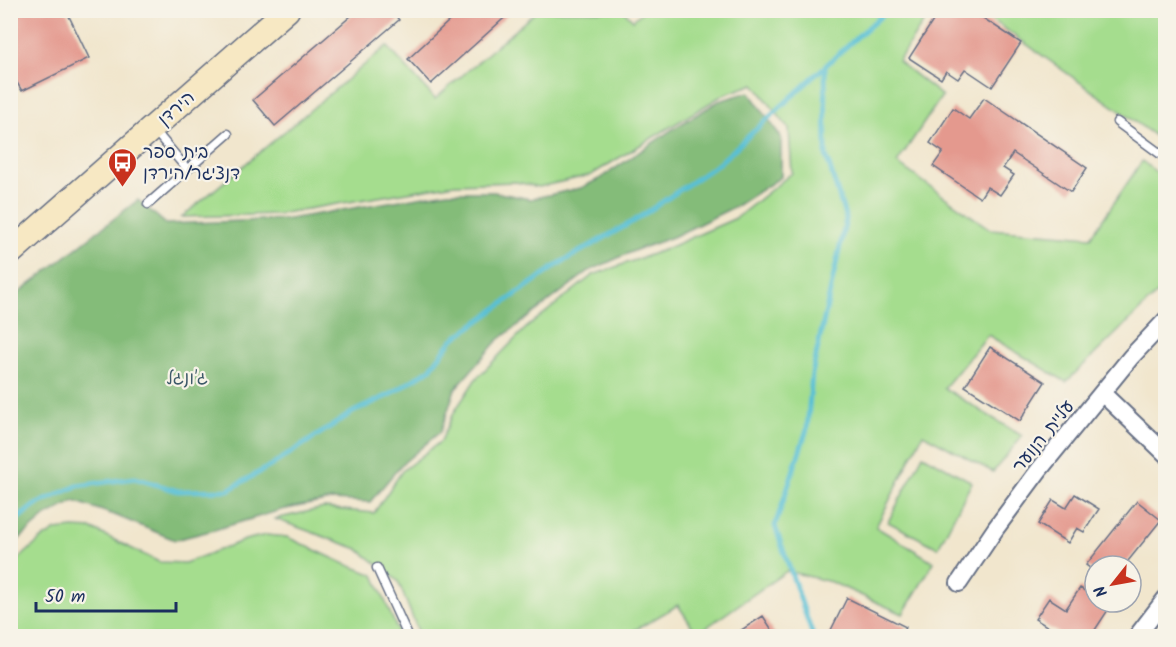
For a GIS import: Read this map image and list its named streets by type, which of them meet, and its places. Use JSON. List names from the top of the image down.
{
  "streets": {
    "street": ["הירדן", "עליית הנוער"]
  },
  "parks": ["ג'ונגל"],
  "places": {
    "bus stop": ["בית ספר דנציגר/הירדן"]
  },
  "scale_bar": "50 m",
  "north": "bottom left"
}
